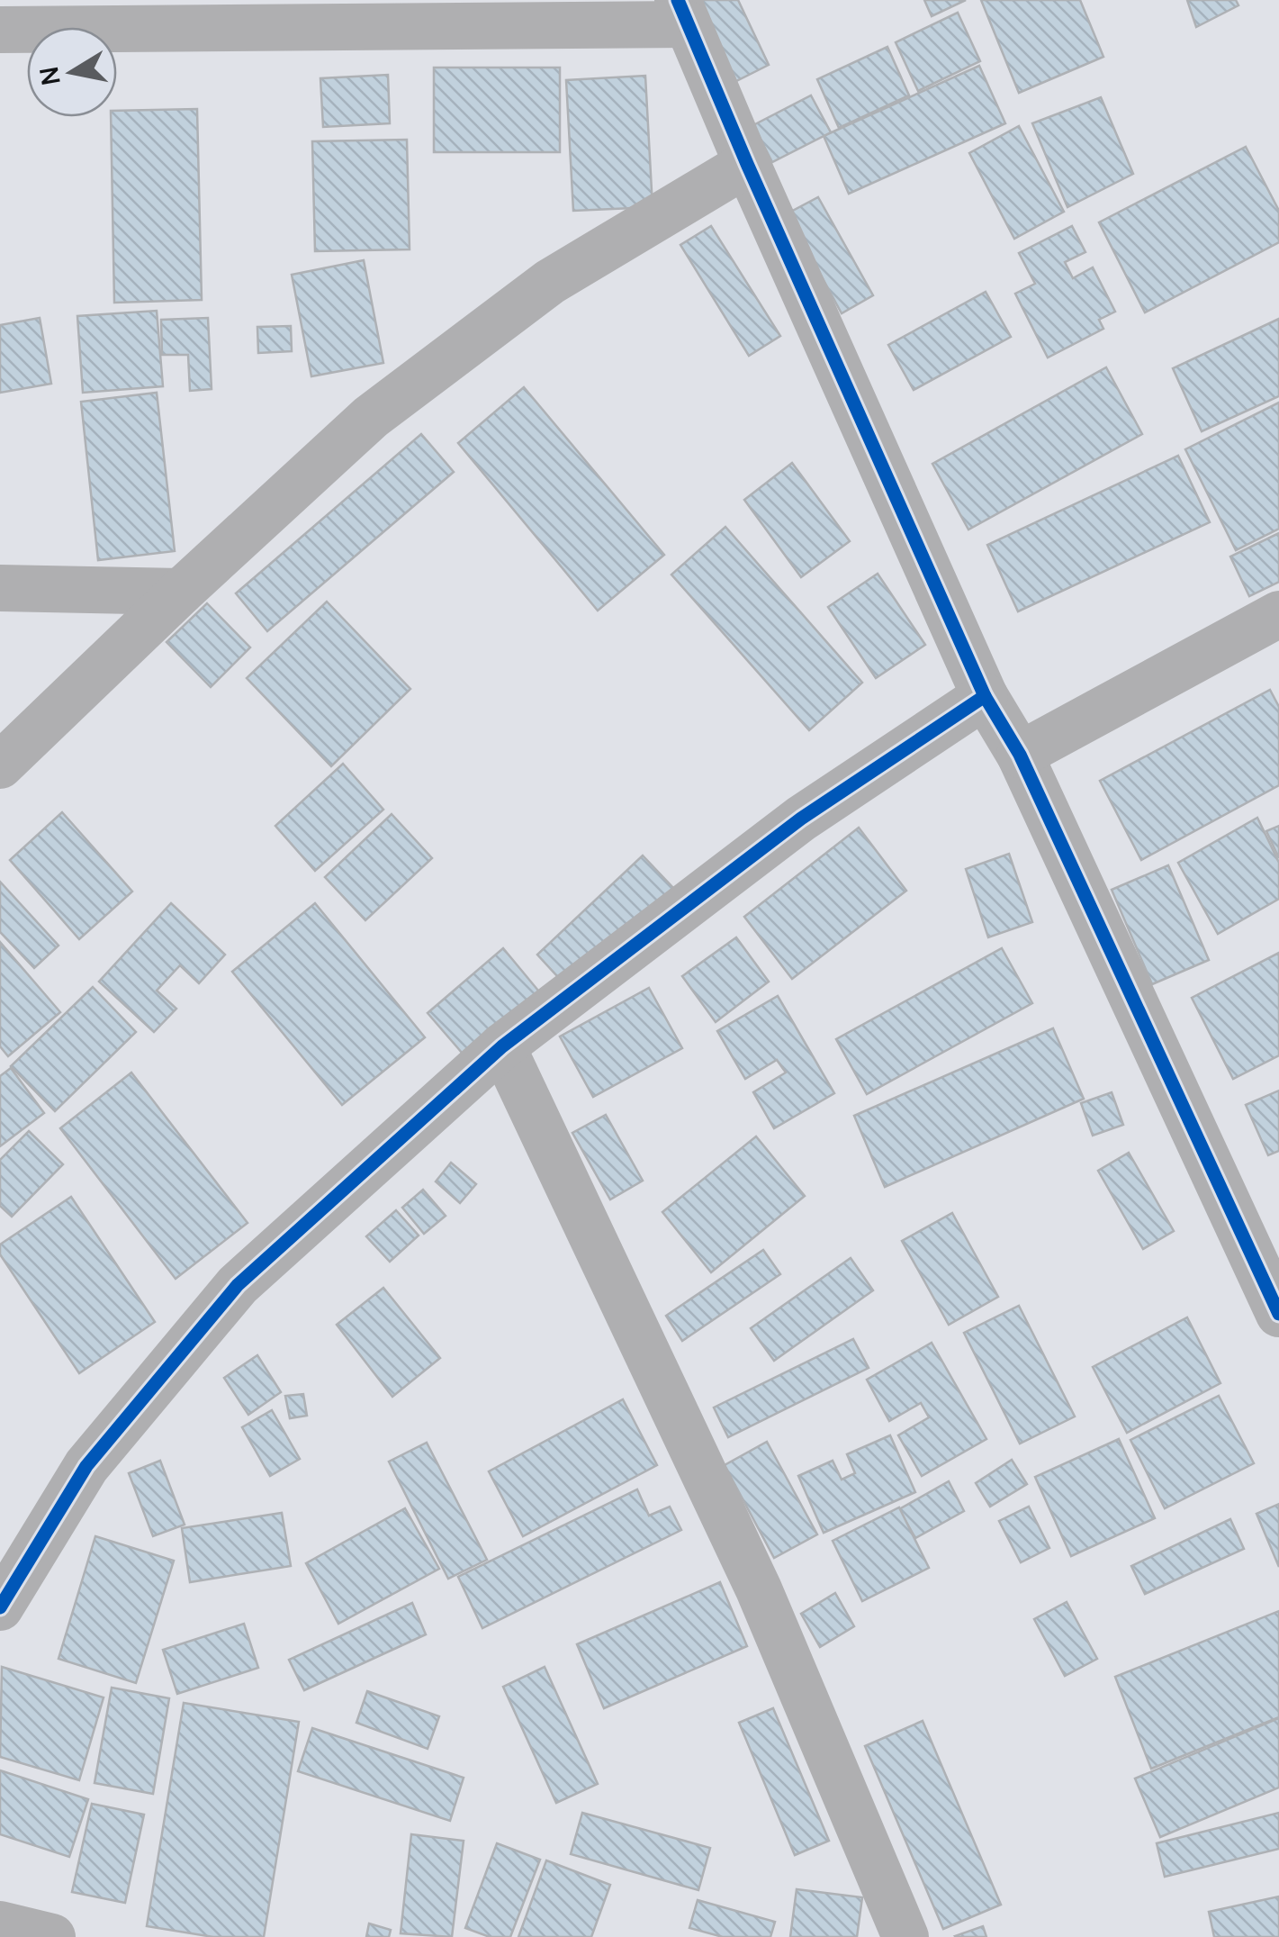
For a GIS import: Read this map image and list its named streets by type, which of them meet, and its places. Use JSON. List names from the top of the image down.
{
  "north": "left"
}
